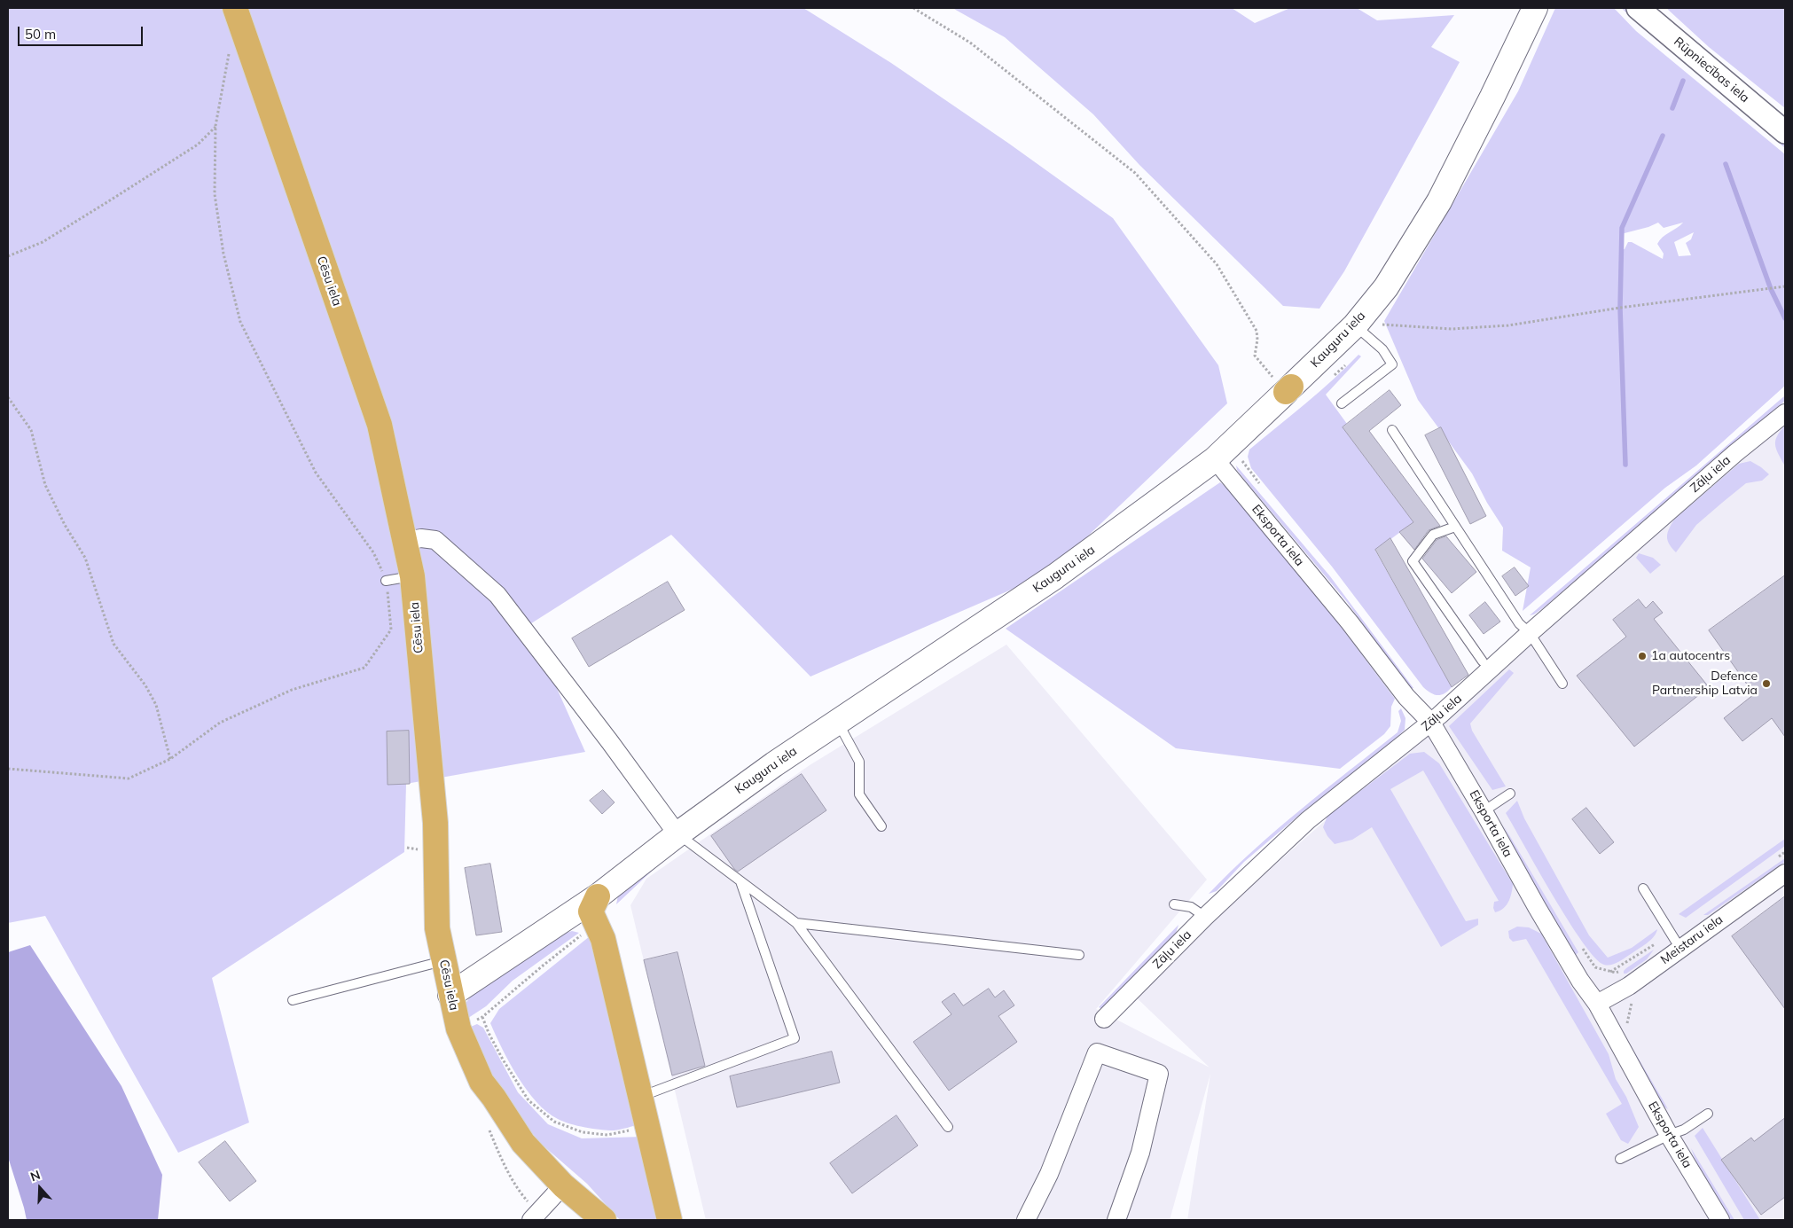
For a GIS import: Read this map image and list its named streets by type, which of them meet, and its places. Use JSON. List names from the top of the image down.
{
  "streets": {
    "main road": ["Cēsu iela", "Kauguru iela"],
    "street": [
      "Rūpniecības iela",
      "Zāļu iela",
      "Eksporta iela",
      "Meistaru iela"
    ]
  },
  "crossings": [
    ["Cēsu iela", "Kauguru iela"],
    ["Kauguru iela", "Eksporta iela"],
    ["Zāļu iela", "Eksporta iela"],
    ["Eksporta iela", "Meistaru iela"]
  ],
  "places": ["1a autocentrs", "Defence Partnership Latvia"],
  "scale_bar": "50 m",
  "north": "top"
}
